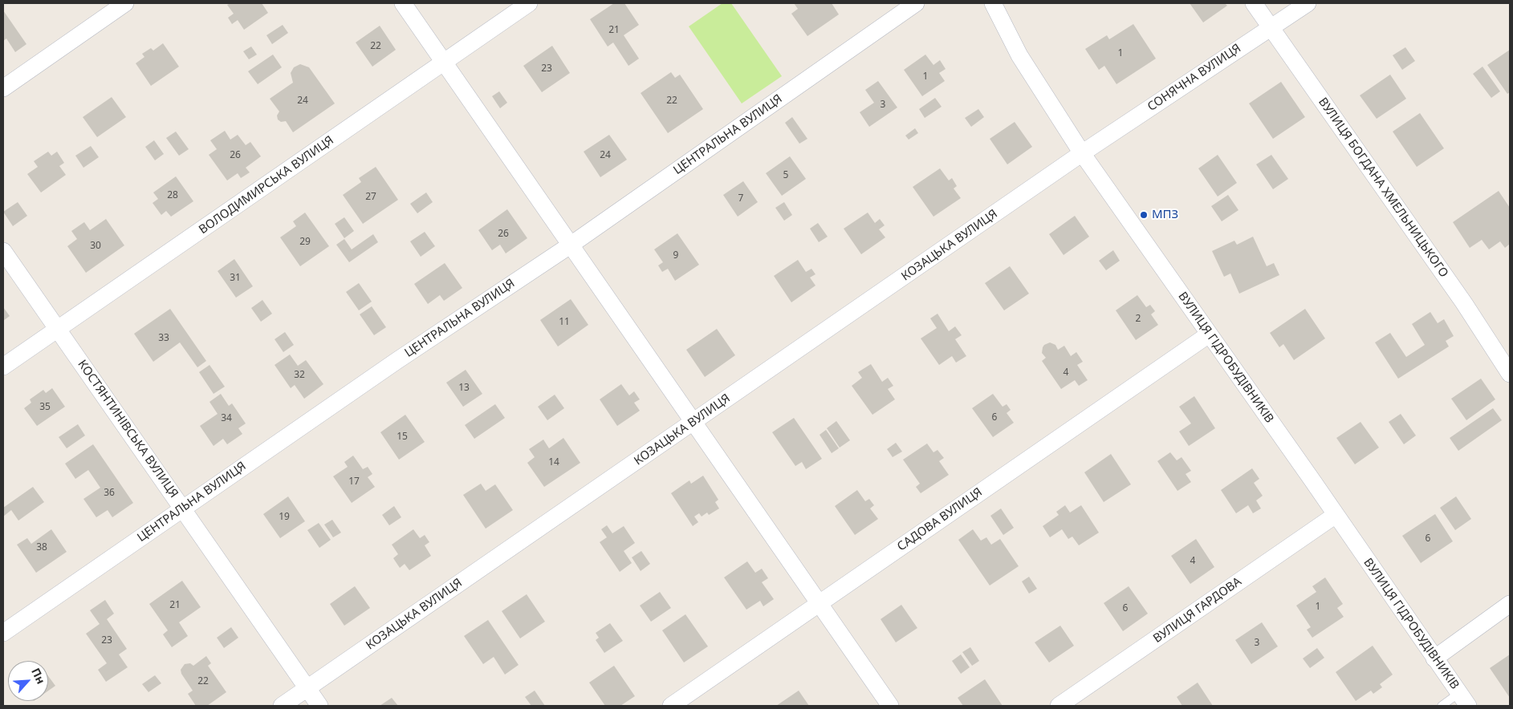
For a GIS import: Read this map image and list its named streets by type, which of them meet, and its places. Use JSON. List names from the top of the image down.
{
  "streets": {
    "street": [
      "СОНЯЧНА ВУЛИЦЯ",
      "ЦЕНТРАЛЬНА ВУЛИЦЯ",
      "ВОЛОДИМИРСЬКА ВУЛИЦЯ",
      "ВУЛИЦЯ БОГДАНА ХМЕЛЬНИЦЬКОГО",
      "КОЗАЦЬКА ВУЛИЦЯ",
      "ВУЛИЦЯ ГІДРОБУДІВНИКІВ",
      "КОСТЯНТИНІВСЬКА ВУЛИЦЯ",
      "САДОВА ВУЛИЦЯ",
      "ВУЛИЦЯ ГАРДОВА"
    ]
  },
  "crossings": [
    ["СОНЯЧНА ВУЛИЦЯ", "ВУЛИЦЯ БОГДАНА ХМЕЛЬНИЦЬКОГО"],
    ["СОНЯЧНА ВУЛИЦЯ", "КОЗАЦЬКА ВУЛИЦЯ"],
    ["СОНЯЧНА ВУЛИЦЯ", "ВУЛИЦЯ ГІДРОБУДІВНИКІВ"],
    ["ЦЕНТРАЛЬНА ВУЛИЦЯ", "КОСТЯНТИНІВСЬКА ВУЛИЦЯ"],
    ["ВОЛОДИМИРСЬКА ВУЛИЦЯ", "КОСТЯНТИНІВСЬКА ВУЛИЦЯ"],
    ["КОЗАЦЬКА ВУЛИЦЯ", "ВУЛИЦЯ ГІДРОБУДІВНИКІВ"],
    ["КОЗАЦЬКА ВУЛИЦЯ", "КОСТЯНТИНІВСЬКА ВУЛИЦЯ"],
    ["ВУЛИЦЯ ГІДРОБУДІВНИКІВ", "САДОВА ВУЛИЦЯ"],
    ["ВУЛИЦЯ ГІДРОБУДІВНИКІВ", "ВУЛИЦЯ ГАРДОВА"]
  ],
  "places": ["МПЗ"],
  "house_numbers": [
    "21",
    "22",
    "1",
    "23",
    "1",
    "24",
    "22",
    "3",
    "26",
    "24",
    "5",
    "28",
    "27",
    "7",
    "26",
    "29",
    "30",
    "9",
    "31",
    "2",
    "11",
    "33",
    "4",
    "32",
    "13",
    "35",
    "6",
    "34",
    "15",
    "14",
    "17",
    "36",
    "19",
    "6",
    "38",
    "4",
    "21",
    "1",
    "6",
    "23",
    "3",
    "22"
  ],
  "north": "top right"
}
